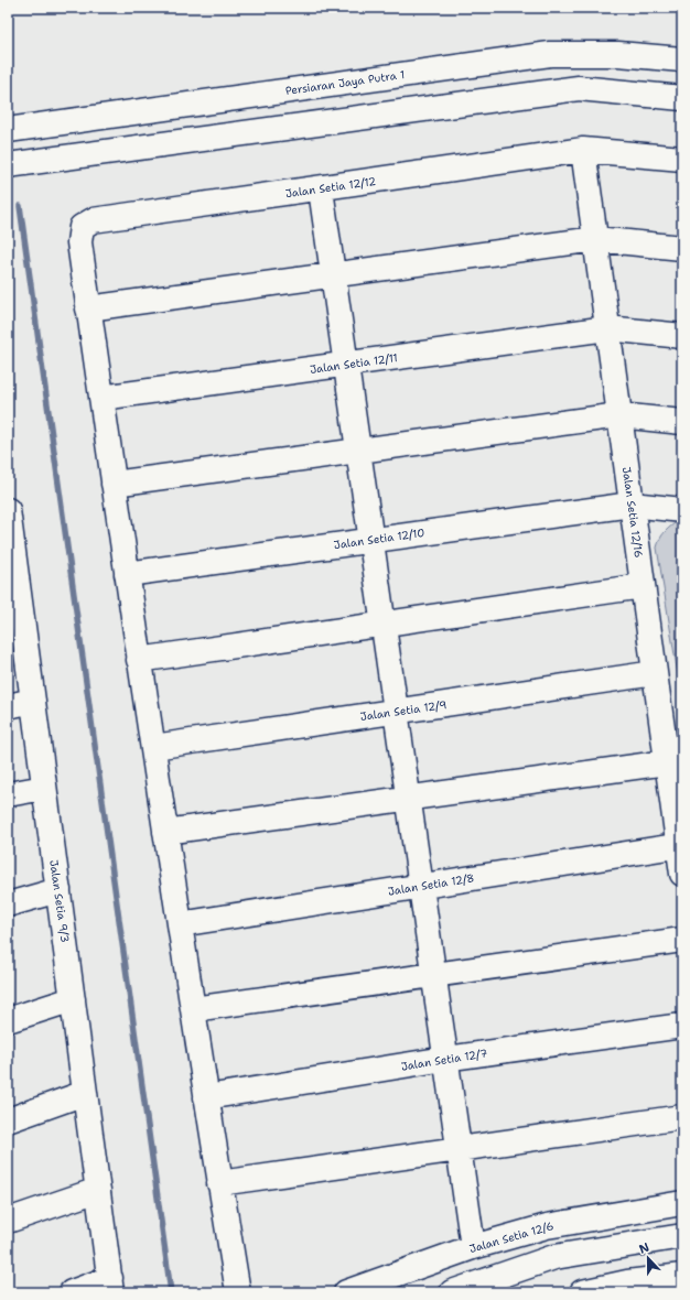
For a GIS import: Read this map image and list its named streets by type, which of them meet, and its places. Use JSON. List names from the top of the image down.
{
  "streets": {
    "street": [
      "Persiaran Jaya Putra 1",
      "Jalan Setia 12/12",
      "Jalan Setia 12/11",
      "Jalan Setia 12/16",
      "Jalan Setia 12/10",
      "Jalan Setia 12/9",
      "Jalan Setia 12/8",
      "Jalan Setia 9/3",
      "Jalan Setia 12/7",
      "Jalan Setia 12/6"
    ]
  },
  "crossings": [
    ["Jalan Setia 12/12", "Jalan Setia 12/16"],
    ["Jalan Setia 12/11", "Jalan Setia 12/16"],
    ["Jalan Setia 12/16", "Jalan Setia 12/10"],
    ["Jalan Setia 12/16", "Jalan Setia 12/9"],
    ["Jalan Setia 12/16", "Jalan Setia 12/8"]
  ],
  "north": "top"
}
